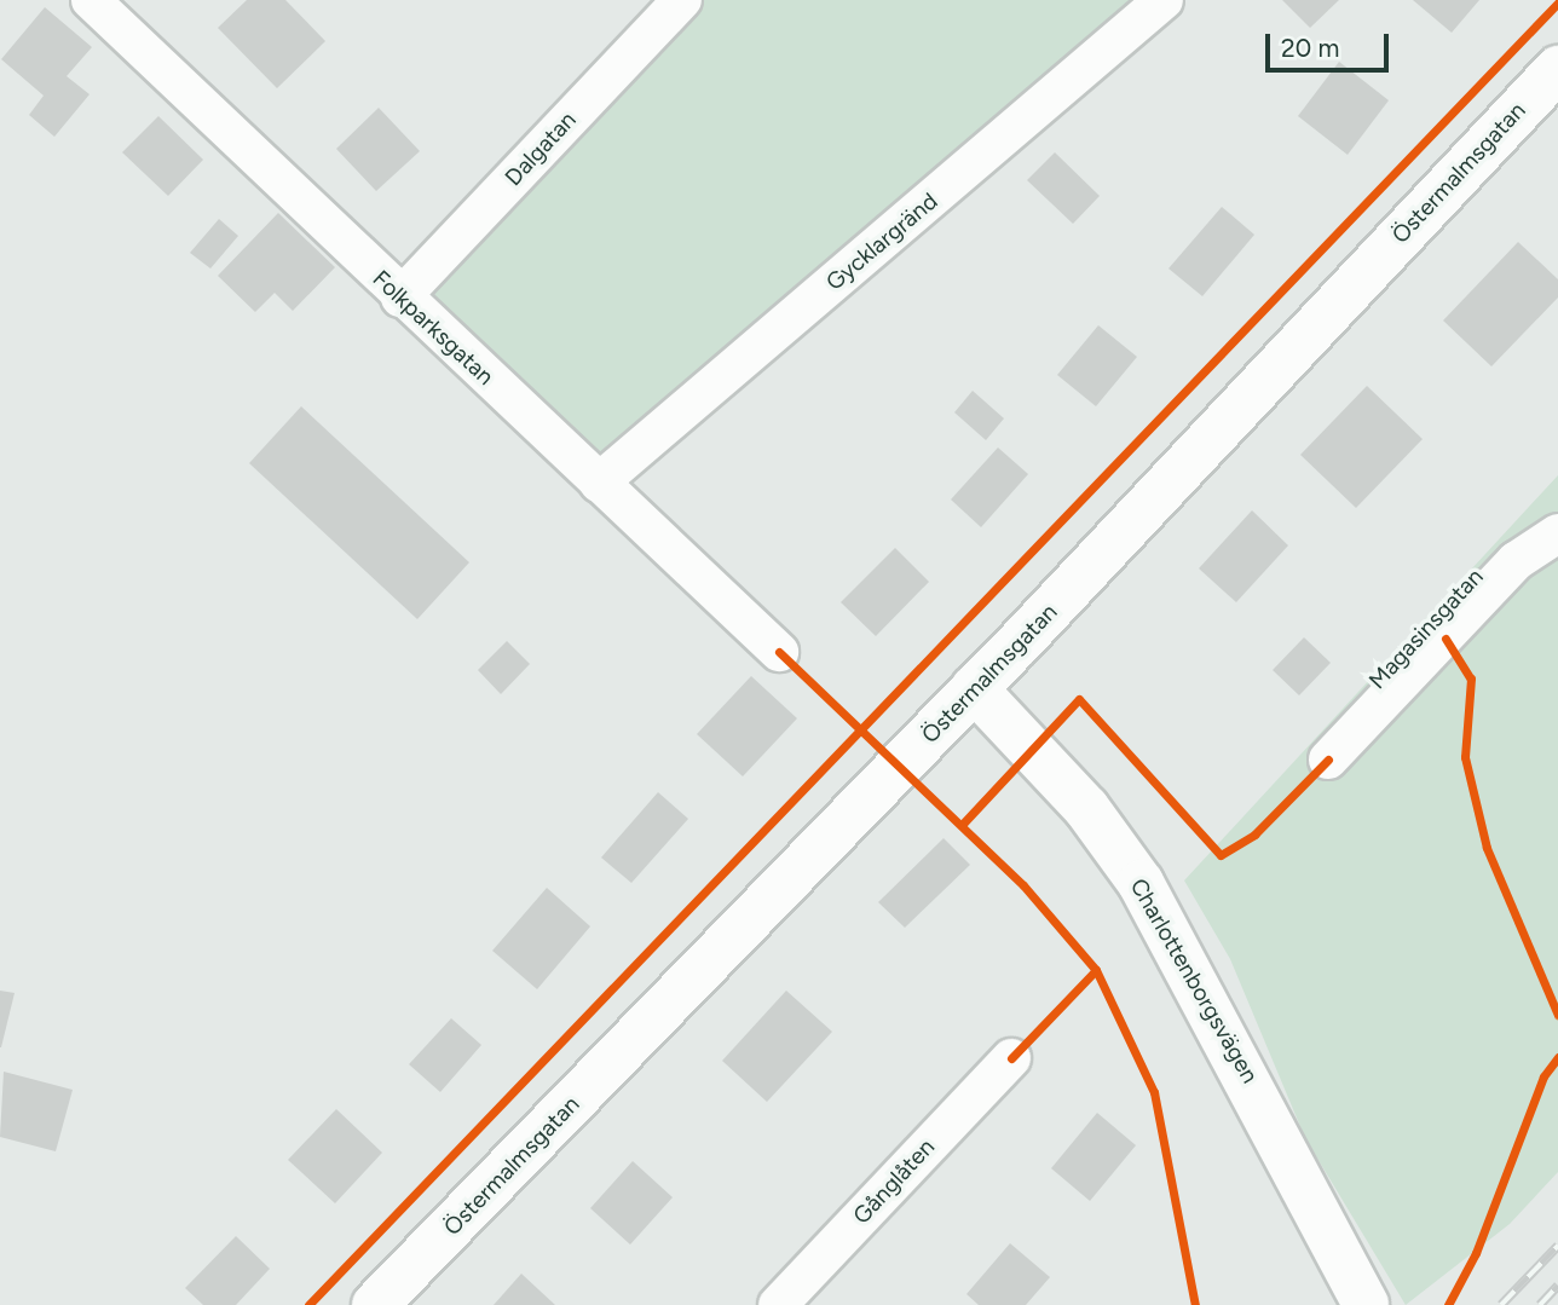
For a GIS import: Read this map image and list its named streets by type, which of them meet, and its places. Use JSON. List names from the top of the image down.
{
  "streets": {
    "main road": ["Östermalmsgatan", "Charlottenborgsvägen"],
    "street": [
      "Dalgatan",
      "Gycklargränd",
      "Folkparksgatan",
      "Magasinsgatan",
      "Gånglåten"
    ]
  },
  "crossings": [
    ["Dalgatan", "Folkparksgatan"],
    ["Östermalmsgatan", "Charlottenborgsvägen"],
    ["Gycklargränd", "Folkparksgatan"]
  ],
  "scale_bar": "20 m"
}
